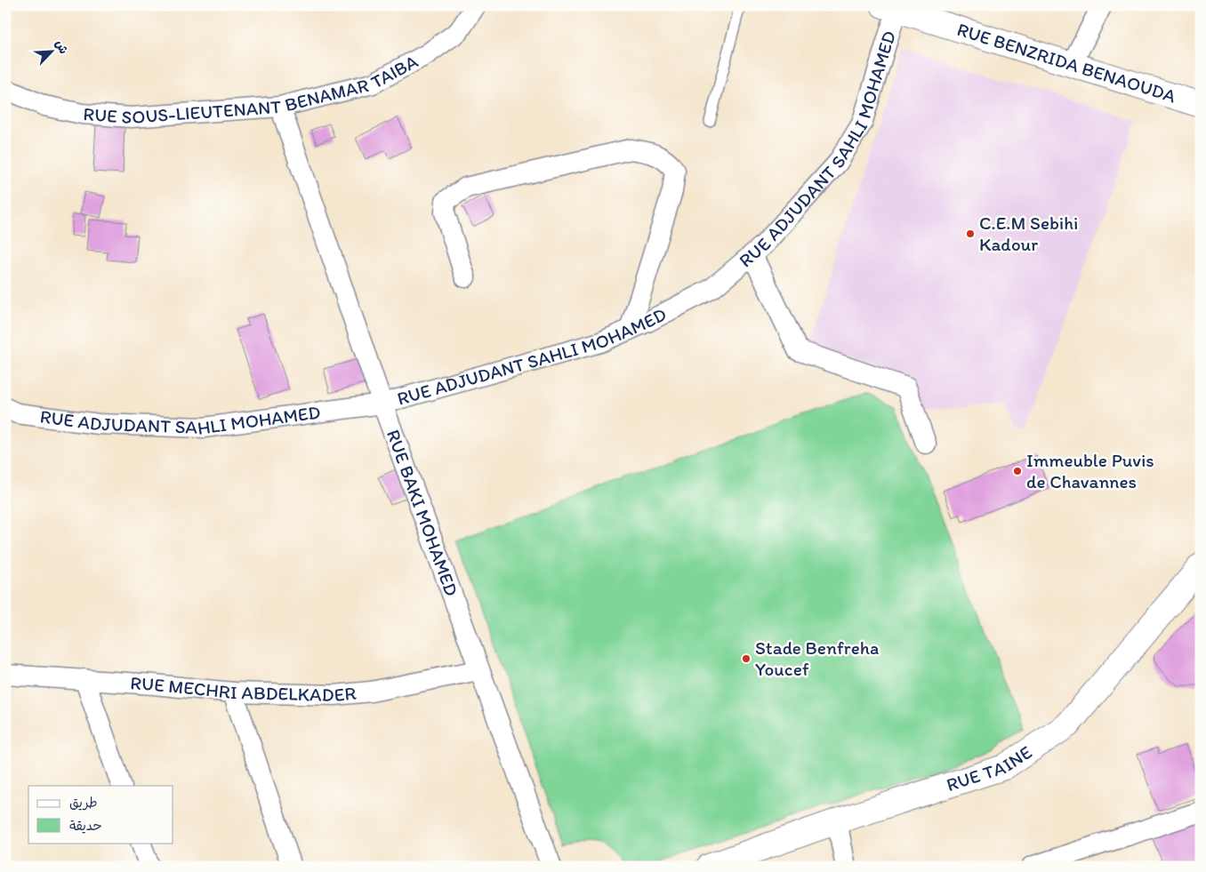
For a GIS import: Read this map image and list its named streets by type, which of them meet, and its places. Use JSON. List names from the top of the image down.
{
  "streets": {
    "street": [
      "RUE BENZRIDA BENAOUDA",
      "RUE SOUS-LIEUTENANT BENAMAR TAIBA",
      "RUE ADJUDANT SAHLI MOHAMED",
      "RUE BAKI MOHAMED",
      "RUE MECHRI ABDELKADER",
      "RUE TAINE"
    ]
  },
  "crossings": [
    ["RUE BENZRIDA BENAOUDA", "RUE ADJUDANT SAHLI MOHAMED"],
    ["RUE SOUS-LIEUTENANT BENAMAR TAIBA", "RUE BAKI MOHAMED"],
    ["RUE ADJUDANT SAHLI MOHAMED", "RUE BAKI MOHAMED"],
    ["RUE BAKI MOHAMED", "RUE MECHRI ABDELKADER"]
  ],
  "places": ["C.E.M Sebihi Kadour", "Immeuble Puvis de Chavannes", "Stade Benfreha Youcef"],
  "legend": ["طريق", "حديقة"],
  "north": "top right"
}
